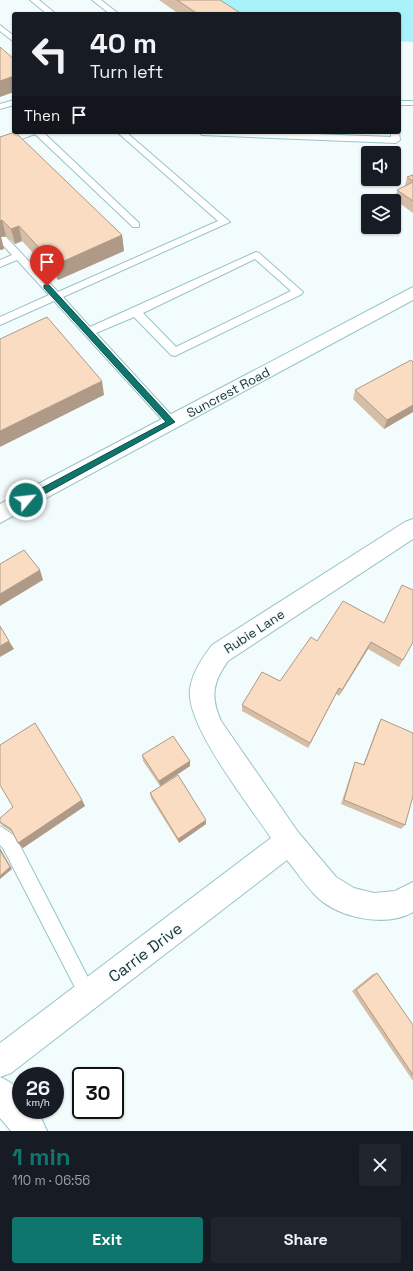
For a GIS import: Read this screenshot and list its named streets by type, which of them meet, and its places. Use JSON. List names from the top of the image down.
{
  "streets": {
    "street": ["Suncrest Road", "Rubie Lane", "Carrie Drive"]
  },
  "crossings": [
    ["Rubie Lane", "Carrie Drive"]
  ],
  "page": {
    "turn": ["40 m", "Turn left"],
    "then": "Then",
    "speed": "26 km/h",
    "limit": "30",
    "heading": ["1 min", "110 m · 06:56"],
    "buttons": ["Exit", "Share"]
  }
}
